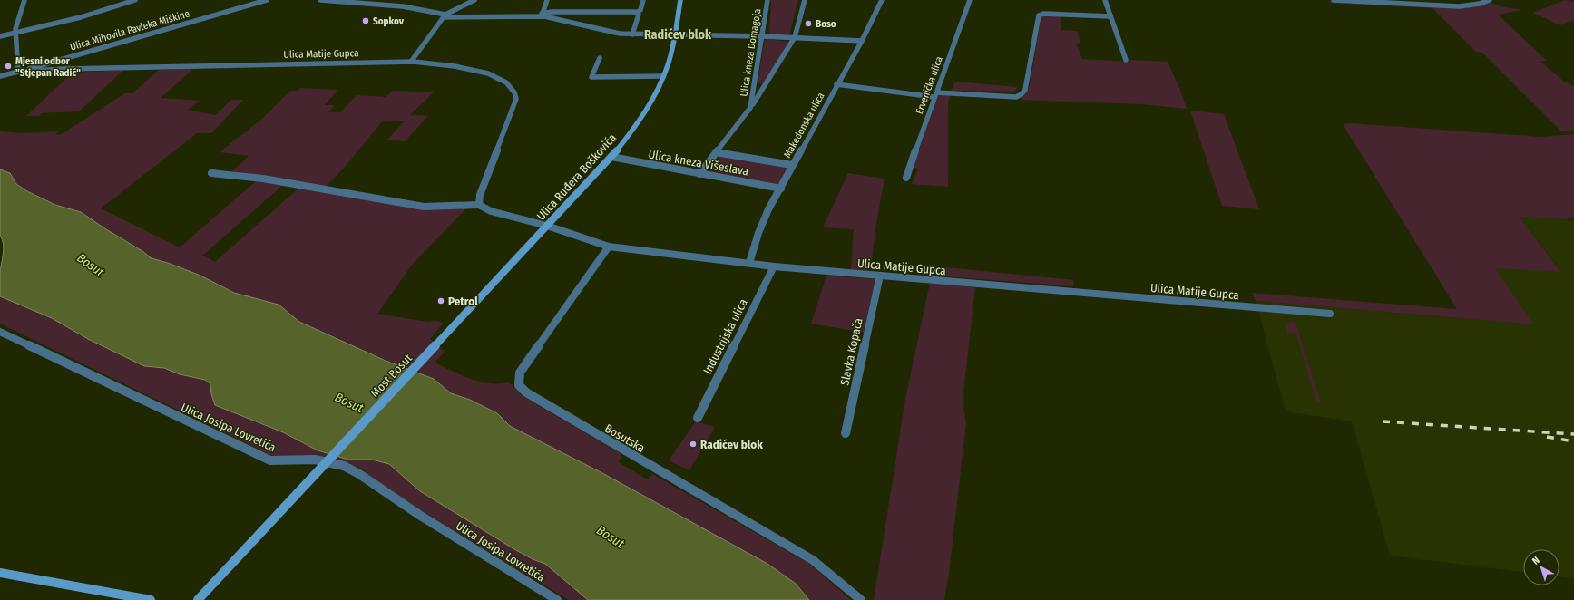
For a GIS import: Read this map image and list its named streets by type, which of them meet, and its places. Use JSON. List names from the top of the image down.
{
  "streets": {
    "main road": ["Ulica Ruđera Boškovića", "Most Bosut"],
    "street": [
      "Ulica Mihovila Pavleka Miškine",
      "Ulica kneza Domagoja",
      "Ulica Matije Gupca",
      "Ervenička ulica",
      "Makedonska ulica",
      "Ulica kneza Višeslava",
      "Industrijska ulica",
      "Slavka Kopača",
      "Ulica Josipa Lovretića",
      "Bosutska"
    ]
  },
  "crossings": [
    ["Ulica Mihovila Pavleka Miškine", "Ulica Matije Gupca"],
    ["Ulica kneza Domagoja", "Ulica kneza Višeslava"],
    ["Ulica Matije Gupca", "Makedonska ulica"],
    ["Ulica Matije Gupca", "Ulica Ruđera Boškovića"],
    ["Ulica Matije Gupca", "Industrijska ulica"],
    ["Ulica Matije Gupca", "Slavka Kopača"],
    ["Ulica Matije Gupca", "Bosutska"],
    ["Makedonska ulica", "Ulica kneza Višeslava"],
    ["Ulica kneza Višeslava", "Ulica Ruđera Boškovića"],
    ["Ulica Ruđera Boškovića", "Most Bosut"]
  ],
  "districts": ["Radićev blok"],
  "water": ["Bosut"],
  "places": [
    "Sopkov",
    "Boso",
    "Mjesni odbor \"Stjepan Radić\"",
    "Petrol",
    "Radićev blok"
  ],
  "north": "top left"
}
